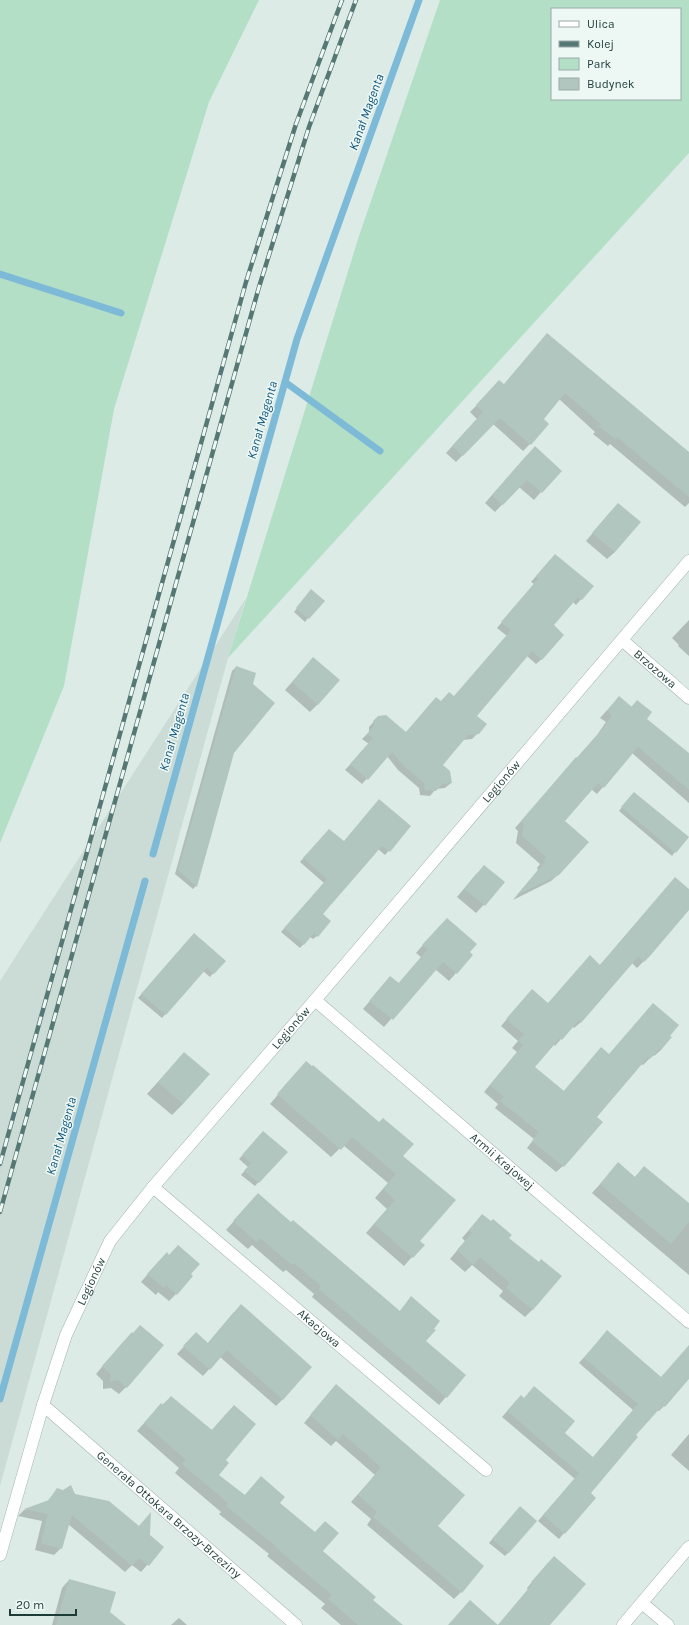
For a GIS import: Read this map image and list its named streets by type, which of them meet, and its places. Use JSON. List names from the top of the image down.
{
  "streets": {
    "street": [
      "Brzozowa",
      "Legionów",
      "Armii Krajowej",
      "Akacjowa",
      "Generała Ottokara Brzozy-Brzeziny"
    ]
  },
  "crossings": [
    ["Brzozowa", "Legionów"],
    ["Legionów", "Armii Krajowej"],
    ["Legionów", "Akacjowa"],
    ["Legionów", "Generała Ottokara Brzozy-Brzeziny"]
  ],
  "water": ["Kanał Magenta"],
  "legend": [
    "Ulica",
    "Kolej",
    "Park",
    "Budynek"
  ],
  "scale_bar": "20 m"
}
